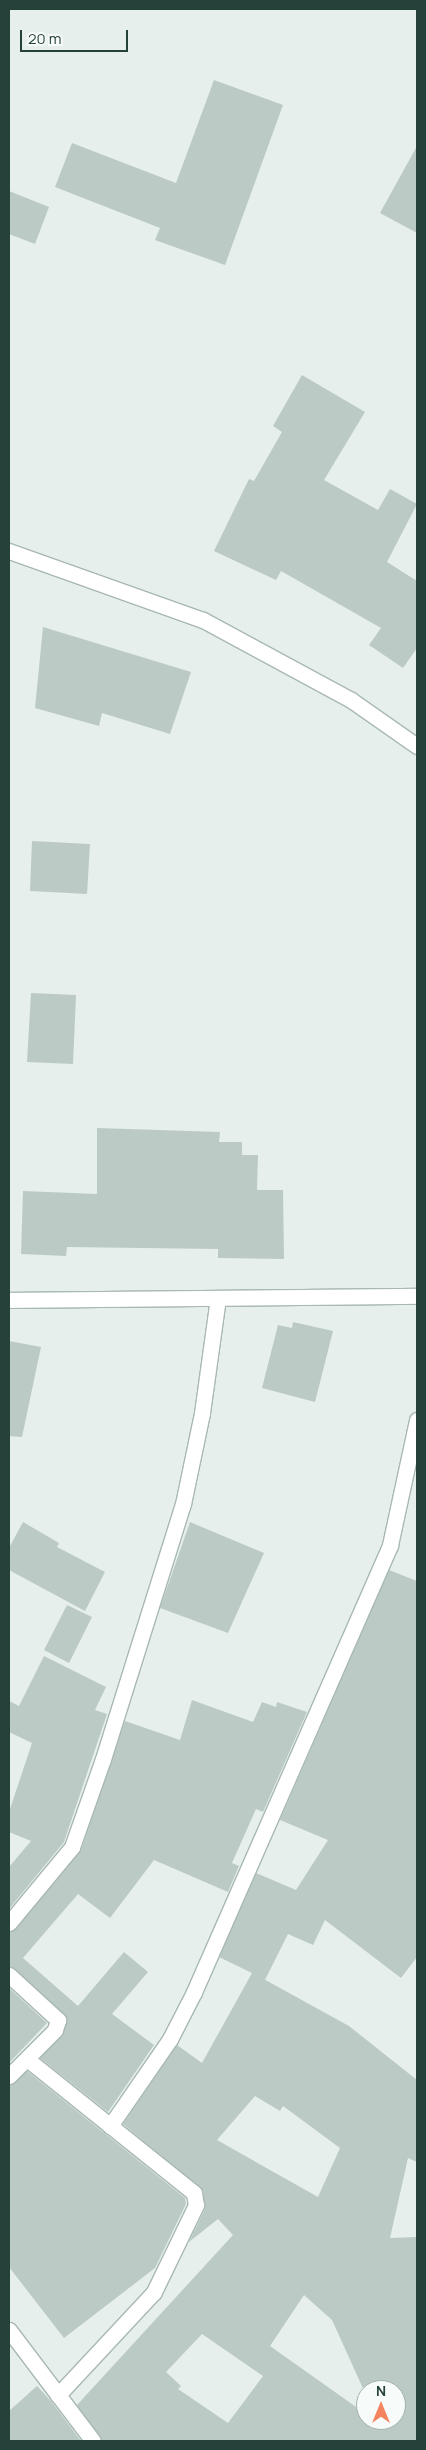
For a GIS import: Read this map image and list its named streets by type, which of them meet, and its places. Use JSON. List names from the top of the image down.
{
  "scale_bar": "20 m",
  "north": "top"
}
